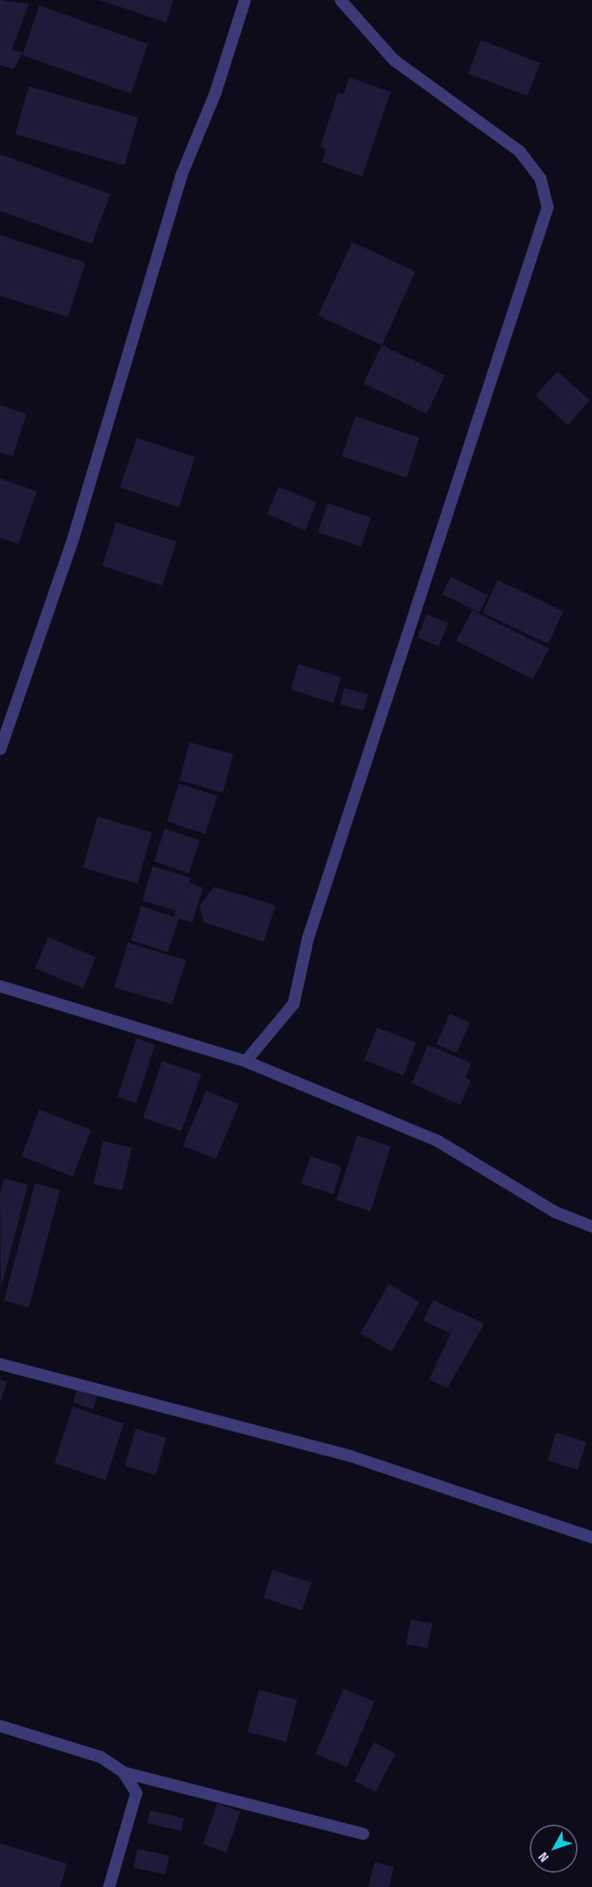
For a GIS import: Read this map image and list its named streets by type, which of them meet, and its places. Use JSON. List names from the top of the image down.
{
  "north": "bottom left"
}
